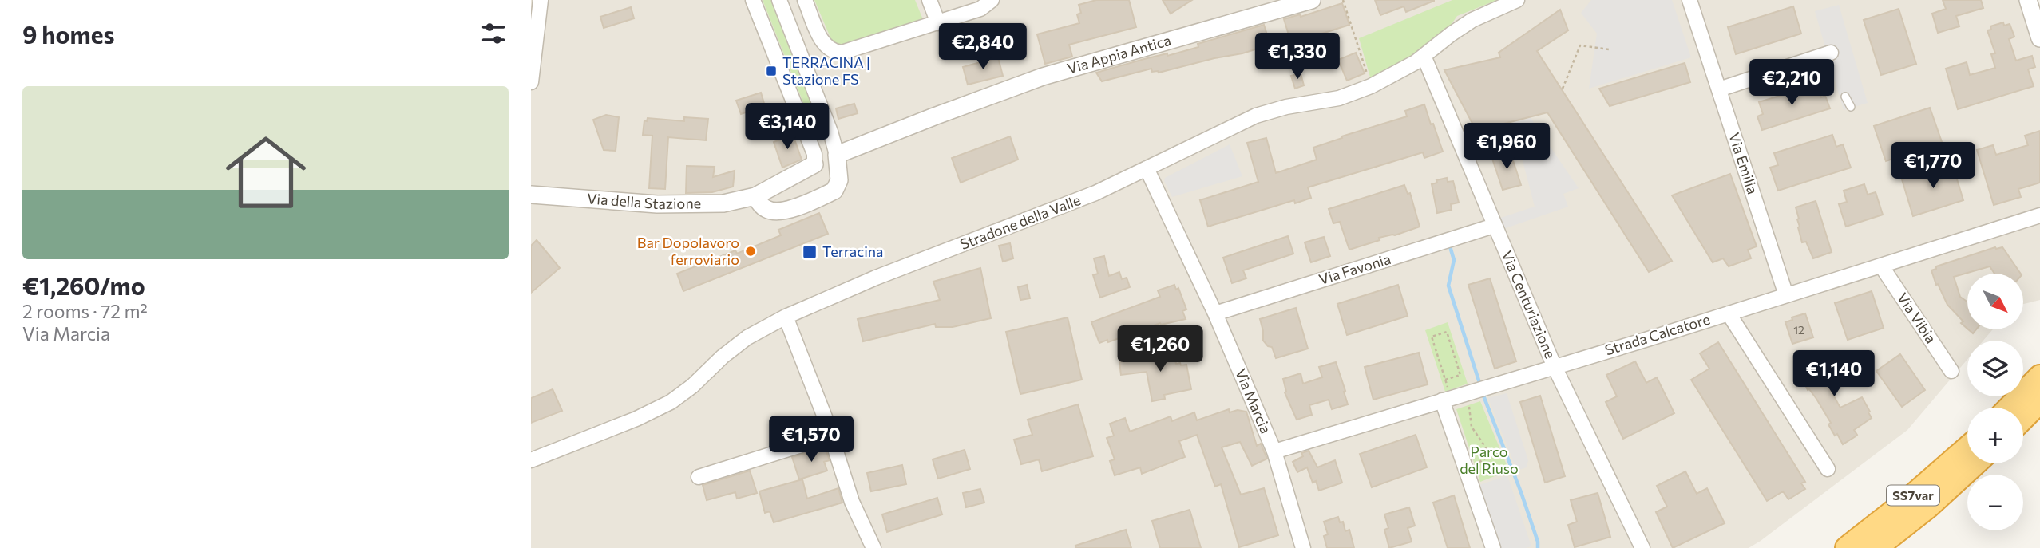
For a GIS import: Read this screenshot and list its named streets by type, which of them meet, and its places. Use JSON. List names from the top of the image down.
{
  "streets": {
    "highway": ["SS7var"],
    "street": [
      "Via Appia Antica",
      "Via Emilia",
      "Via della Stazione",
      "Stradone della Valle",
      "Via Favonia",
      "Via Centuriazione",
      "Via Vibia",
      "Strada Calcatore",
      "Via Marcia"
    ]
  },
  "crossings": [
    ["Via Emilia", "Strada Calcatore"],
    ["Stradone della Valle", "Via Centuriazione"],
    ["Stradone della Valle", "Via Marcia"],
    ["Via Favonia", "Via Centuriazione"],
    ["Via Favonia", "Via Marcia"],
    ["Via Centuriazione", "Strada Calcatore"],
    ["Via Vibia", "Strada Calcatore"],
    ["Strada Calcatore", "Via Marcia"]
  ],
  "parks": ["Parco del Riuso"],
  "places": {
    "transit": ["TERRACINA | Stazione FS", "Terracina"],
    "other": ["Bar Dopolavoro ferroviario"]
  },
  "house_numbers": ["12"],
  "north": "bottom right",
  "page": {
    "heading": "9 homes",
    "price": [
      "€2,840",
      "€1,330",
      "€2,210",
      "€3,140",
      "€1,960",
      "€1,770",
      "€1,260",
      "€1,140",
      "€1,570"
    ],
    "list": [
      {
        "name": "€1,260/mo",
        "note": "2 rooms · 72 m² · Via Marcia"
      }
    ],
    "map_buttons": ["+", "−"]
  }
}
